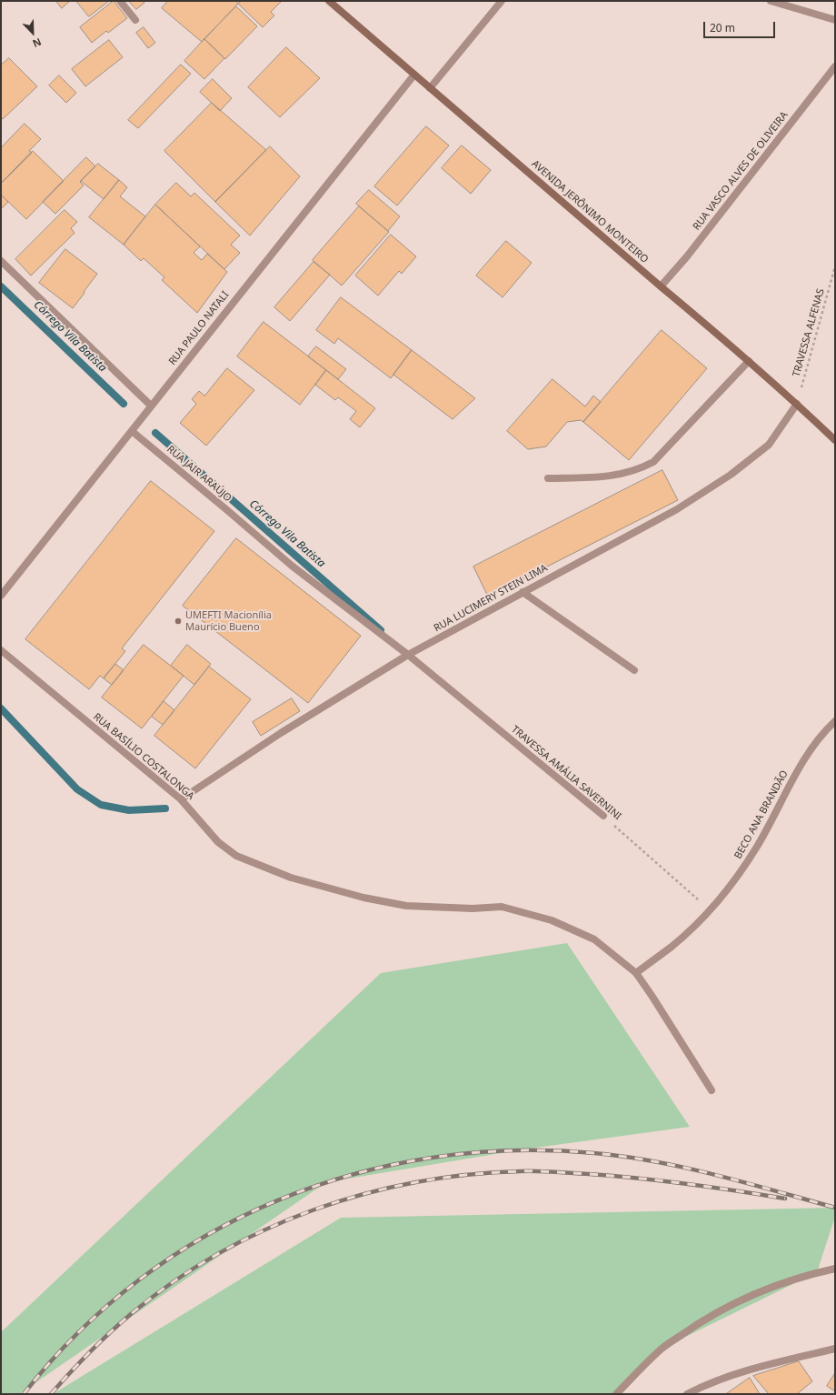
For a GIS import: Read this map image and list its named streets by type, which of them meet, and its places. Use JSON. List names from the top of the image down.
{
  "streets": {
    "street": [
      "RUA VASCO ALVES DE OLIVEIRA",
      "AVENIDA JERÔNIMO MONTEIRO",
      "RUA PAULO NATALI",
      "RUA JAIR ARAÚJO",
      "RUA LUCIMERY STEIN LIMA",
      "RUA BASÍLIO COSTALONGA",
      "TRAVESSA AMÁLIA SAVERNINI",
      "BECO ANA BRANDÃO"
    ],
    "path": ["TRAVESSA ALFENAS"]
  },
  "crossings": [
    ["RUA VASCO ALVES DE OLIVEIRA", "AVENIDA JERÔNIMO MONTEIRO"],
    ["AVENIDA JERÔNIMO MONTEIRO", "RUA PAULO NATALI"],
    ["AVENIDA JERÔNIMO MONTEIRO", "TRAVESSA ALFENAS"],
    ["AVENIDA JERÔNIMO MONTEIRO", "RUA LUCIMERY STEIN LIMA"],
    ["RUA PAULO NATALI", "RUA JAIR ARAÚJO"],
    ["TRAVESSA ALFENAS", "RUA LUCIMERY STEIN LIMA"],
    ["RUA JAIR ARAÚJO", "RUA LUCIMERY STEIN LIMA"],
    ["RUA JAIR ARAÚJO", "TRAVESSA AMÁLIA SAVERNINI"],
    ["RUA LUCIMERY STEIN LIMA", "RUA BASÍLIO COSTALONGA"],
    ["RUA LUCIMERY STEIN LIMA", "TRAVESSA AMÁLIA SAVERNINI"],
    ["RUA BASÍLIO COSTALONGA", "BECO ANA BRANDÃO"],
    ["TRAVESSA AMÁLIA SAVERNINI", "BECO ANA BRANDÃO"]
  ],
  "water": ["Córrego Vila Batista"],
  "places": ["UMEFTI Macionília Maurício Bueno"],
  "scale_bar": "20 m",
  "north": "bottom right"
}
